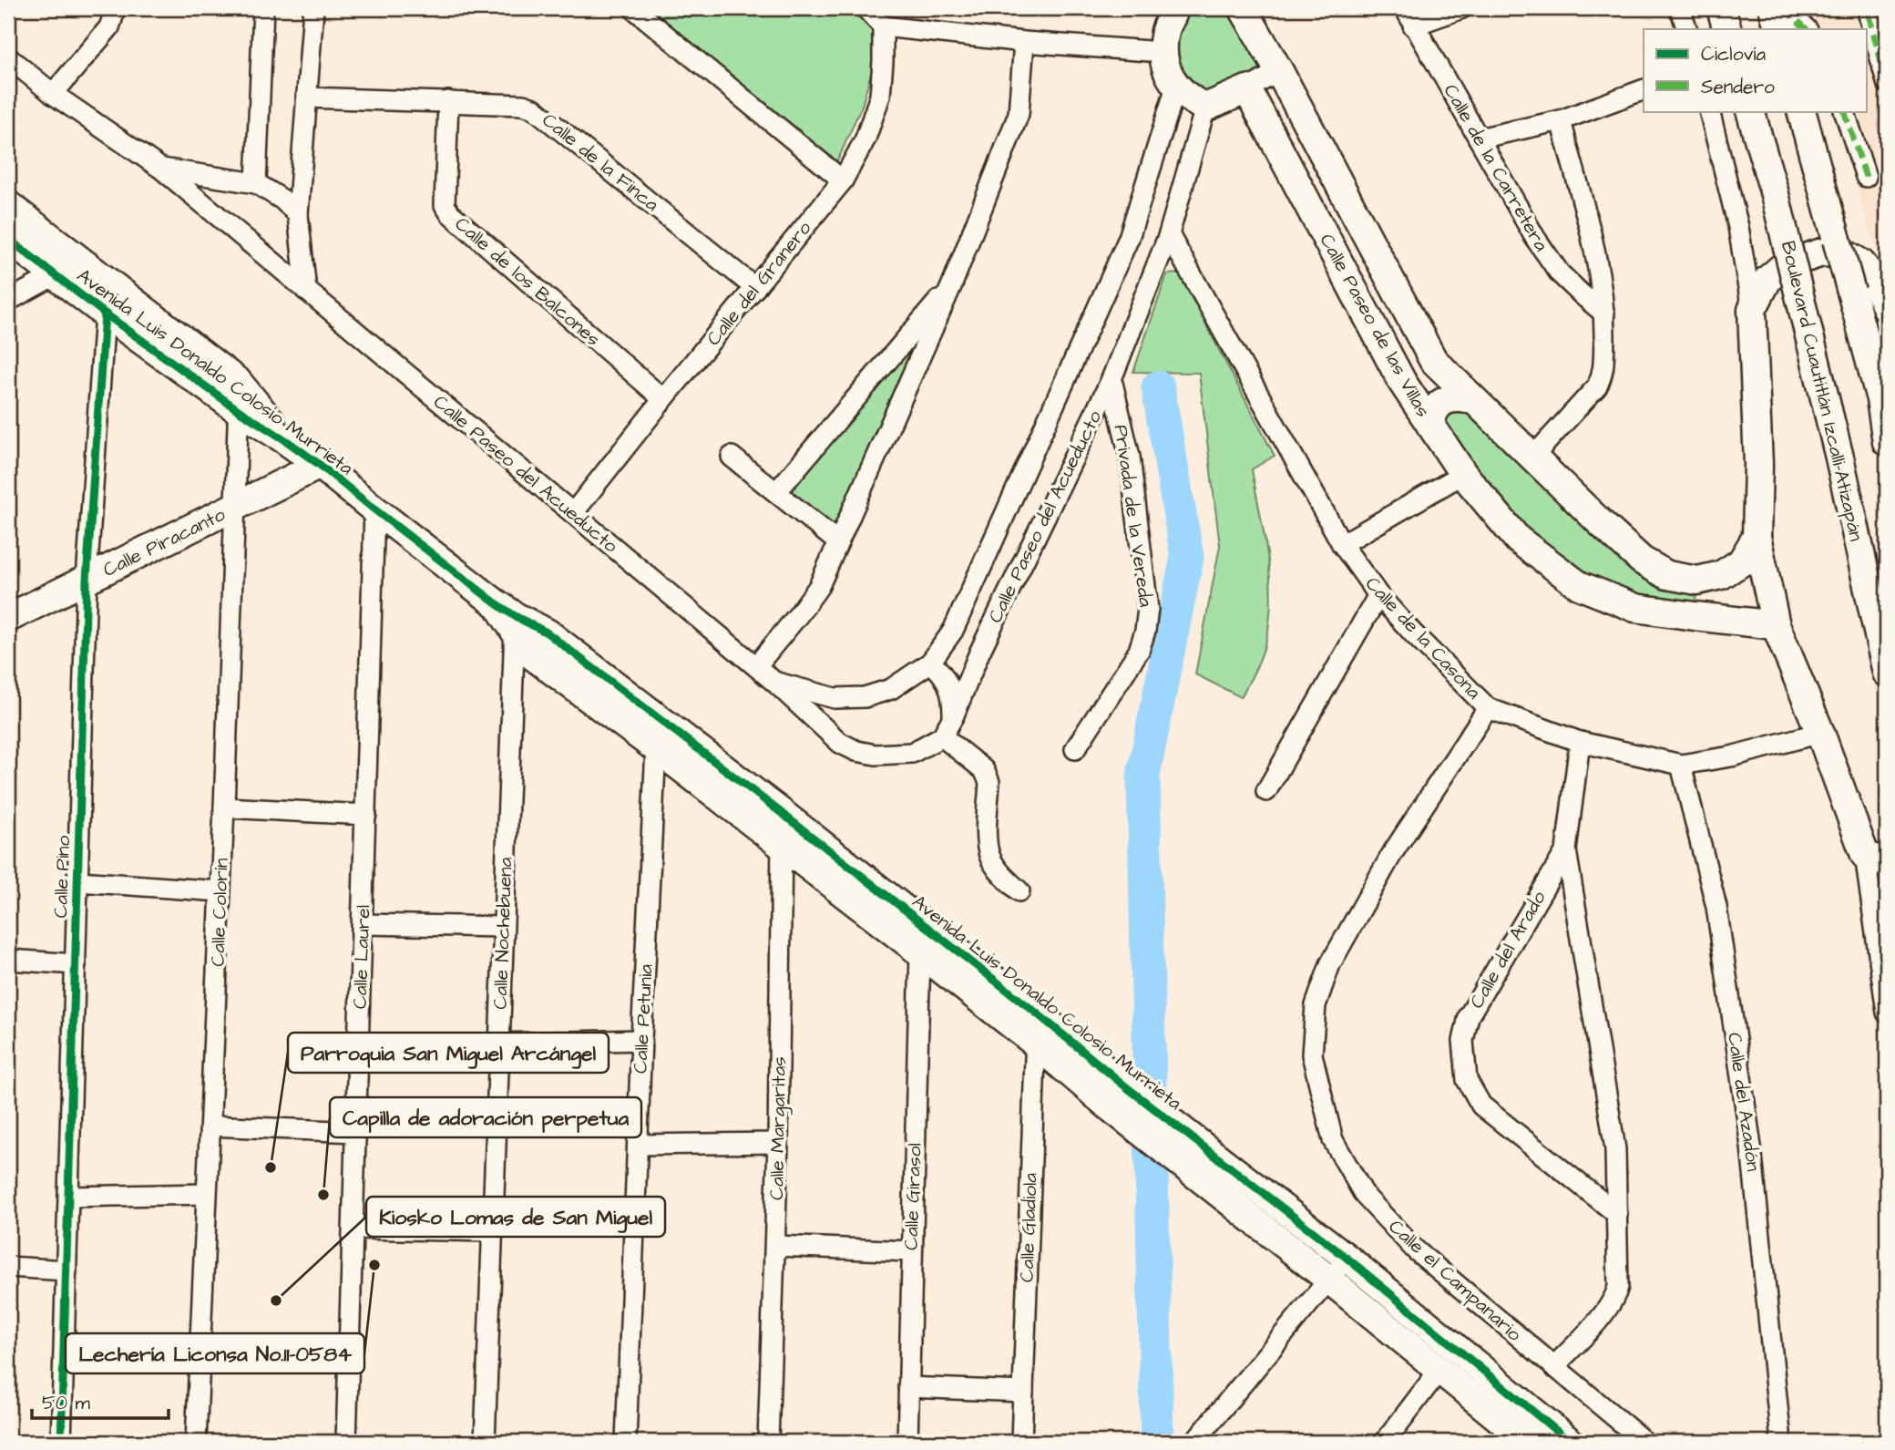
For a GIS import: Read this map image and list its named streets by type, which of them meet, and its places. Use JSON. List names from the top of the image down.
{
  "streets": {
    "street": [
      "Calle de la Finca",
      "Calle de la Carretera",
      "Calle de los Balcones",
      "Calle del Granero",
      "Calle Paseo de las Villas",
      "Avenida Luis Donaldo Colosio Murrieta",
      "Boulevard Cuautitlán Izcalli-Atizapán",
      "Calle Paseo del Acueducto",
      "Privada de la Vereda",
      "Calle Piracanto",
      "Calle de la Casona",
      "Calle Pino",
      "Calle Colorín",
      "Calle Nochebuena",
      "Calle del Arado",
      "Calle Laurel",
      "Calle Petunia",
      "Calle del Azadón",
      "Calle Margaritas",
      "Calle Girasol",
      "Calle Gladiola",
      "Calle el Campanario"
    ]
  },
  "crossings": [
    ["Calle de la Finca", "Calle de los Balcones"],
    ["Calle de la Finca", "Calle del Granero"],
    ["Calle de los Balcones", "Calle del Granero"],
    ["Calle del Granero", "Calle Paseo del Acueducto"],
    ["Avenida Luis Donaldo Colosio Murrieta", "Calle Piracanto"],
    ["Avenida Luis Donaldo Colosio Murrieta", "Calle Pino"],
    ["Avenida Luis Donaldo Colosio Murrieta", "Calle Colorín"],
    ["Avenida Luis Donaldo Colosio Murrieta", "Calle Nochebuena"],
    ["Avenida Luis Donaldo Colosio Murrieta", "Calle Laurel"],
    ["Avenida Luis Donaldo Colosio Murrieta", "Calle Petunia"],
    ["Avenida Luis Donaldo Colosio Murrieta", "Calle Margaritas"],
    ["Avenida Luis Donaldo Colosio Murrieta", "Calle Girasol"],
    ["Avenida Luis Donaldo Colosio Murrieta", "Calle Gladiola"],
    ["Calle Paseo del Acueducto", "Privada de la Vereda"],
    ["Calle Paseo del Acueducto", "Calle de la Casona"],
    ["Calle Piracanto", "Calle Pino"],
    ["Calle Piracanto", "Calle Colorín"],
    ["Calle de la Casona", "Calle del Arado"],
    ["Calle de la Casona", "Calle del Azadón"],
    ["Calle de la Casona", "Calle el Campanario"],
    ["Calle del Arado", "Calle el Campanario"]
  ],
  "places": [
    "Parroquia San Miguel Arcángel",
    "Capilla de adoración perpetua",
    "Lechería Liconsa No.11-0584",
    "Kiosko Lomas de San Miguel"
  ],
  "legend": ["Ciclovía", "Sendero"],
  "scale_bar": "50 m"
}
